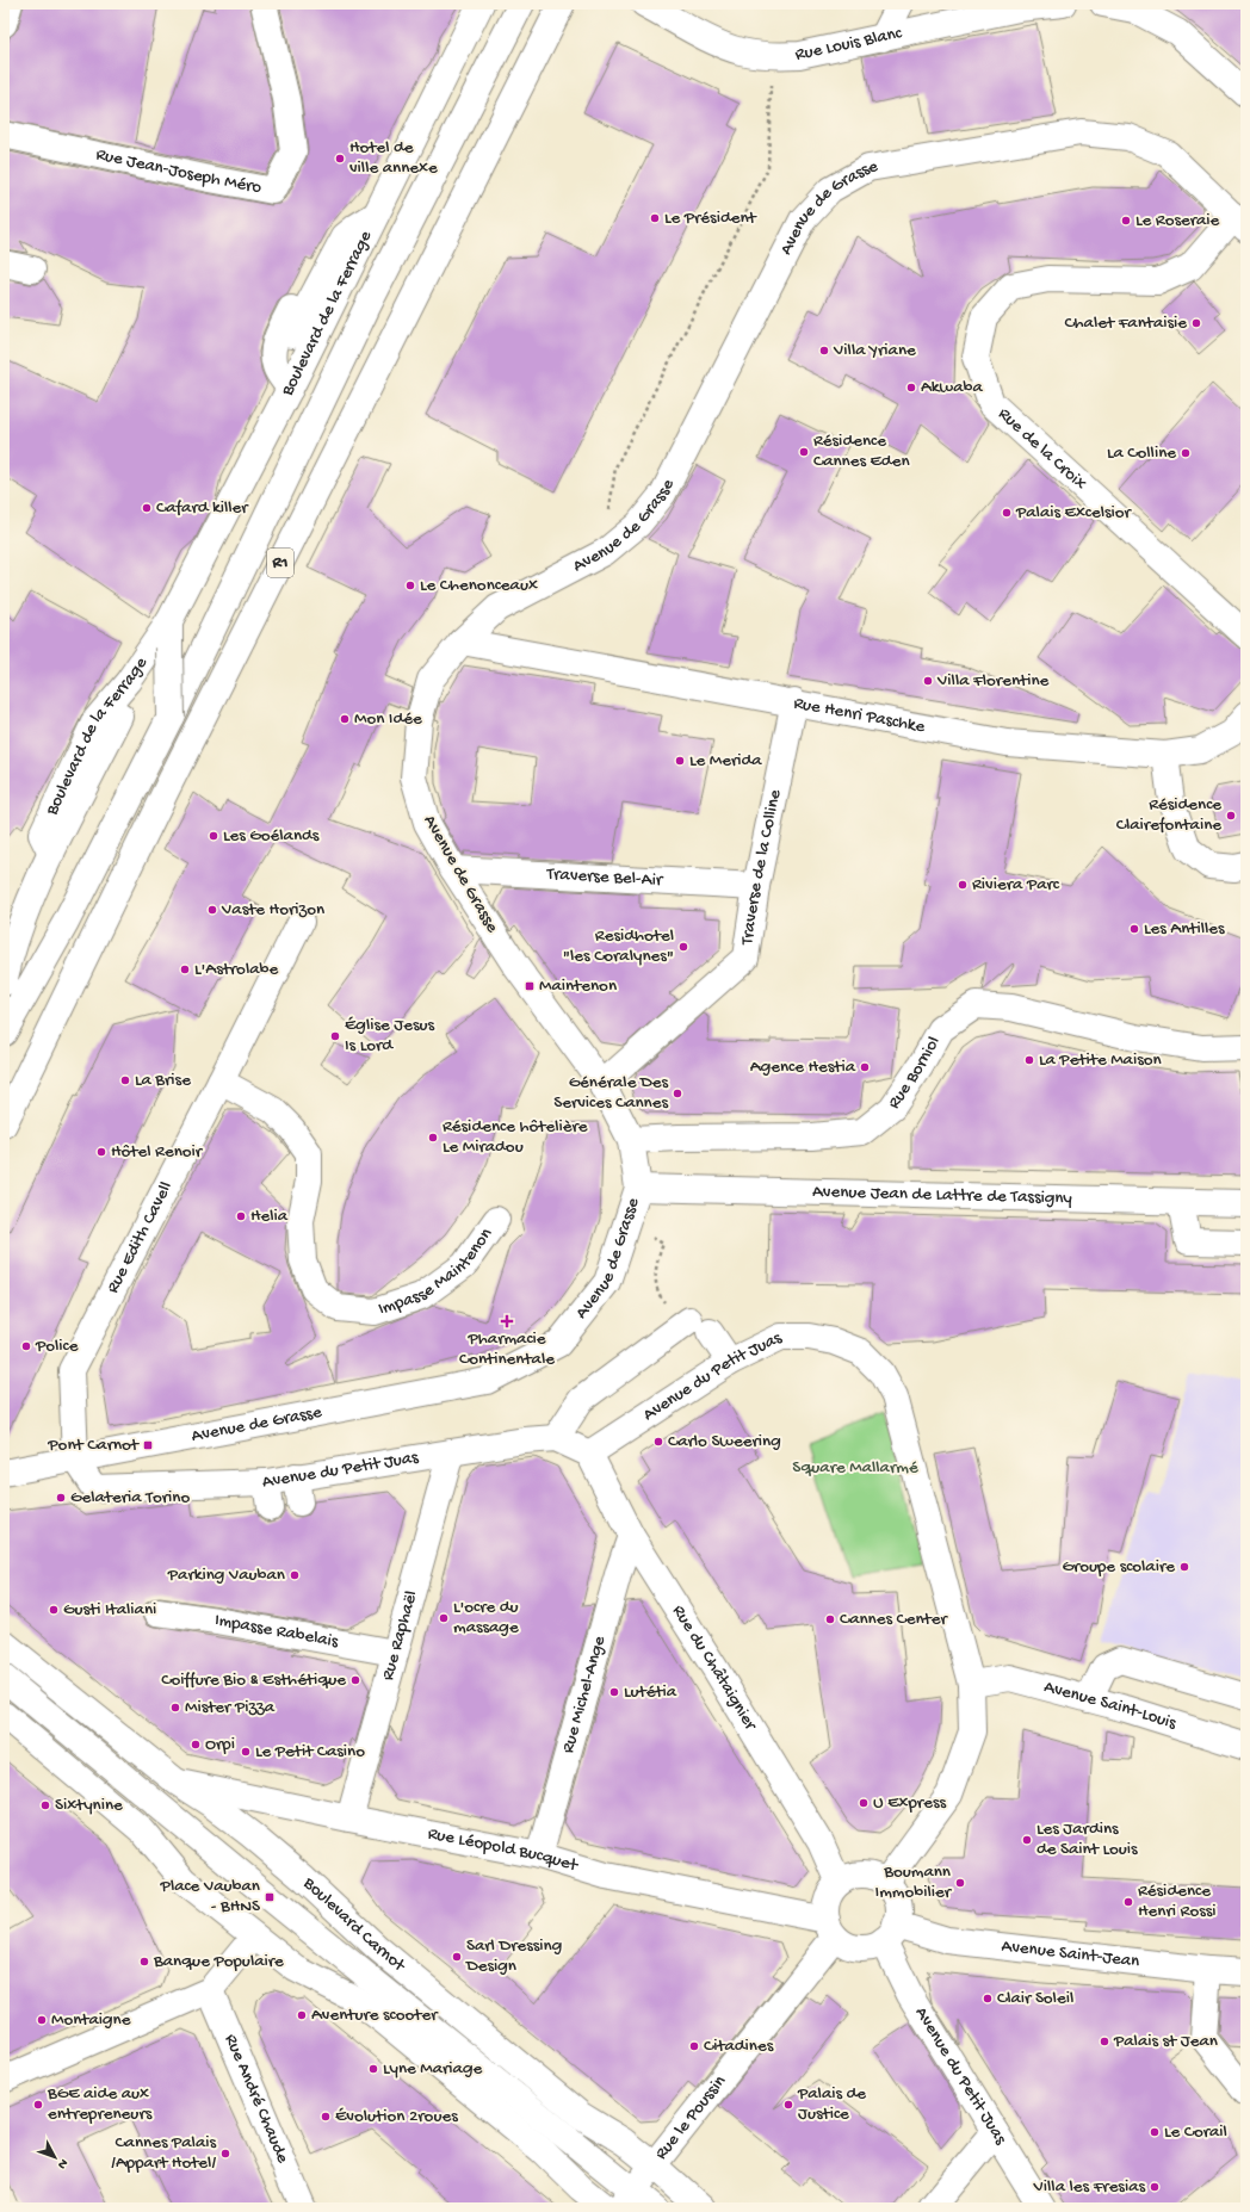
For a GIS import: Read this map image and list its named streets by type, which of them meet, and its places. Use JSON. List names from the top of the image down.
{
  "streets": {
    "main road": [
      "Rue Louis Blanc",
      "Rue Jean-Joseph Méro",
      "Avenue de Grasse",
      "Boulevard de la Ferrage",
      "Rue de la Croix",
      "R1",
      "Rue Henri Paschke",
      "Traverse de la Colline",
      "Traverse Bel-Air",
      "Rue Borniol",
      "Avenue Jean de Lattre de Tassigny",
      "Rue Edith Cavell",
      "Impasse Maintenon",
      "Avenue du Petit Juas",
      "Impasse Rabelais",
      "Rue Raphaël",
      "Rue du Châtaignier",
      "Rue Michel-Ange",
      "Avenue Saint-Louis",
      "Rue Léopold Bucquet",
      "Boulevard Carnot",
      "Avenue Saint-Jean",
      "Rue André Chaude",
      "Rue le Poussin"
    ]
  },
  "crossings": [
    ["Avenue de Grasse", "Rue de la Croix"],
    ["Avenue de Grasse", "Rue Henri Paschke"],
    ["Avenue de Grasse", "Traverse de la Colline"],
    ["Avenue de Grasse", "Traverse Bel-Air"],
    ["Avenue de Grasse", "Rue Borniol"],
    ["Avenue de Grasse", "Avenue Jean de Lattre de Tassigny"],
    ["Avenue de Grasse", "Rue Edith Cavell"],
    ["Avenue de Grasse", "Avenue du Petit Juas"],
    ["Boulevard de la Ferrage", "R1"],
    ["Rue Henri Paschke", "Traverse de la Colline"],
    ["Traverse de la Colline", "Traverse Bel-Air"],
    ["Rue Edith Cavell", "Impasse Maintenon"],
    ["Rue Edith Cavell", "Avenue du Petit Juas"],
    ["Avenue du Petit Juas", "Rue Raphaël"],
    ["Avenue du Petit Juas", "Rue du Châtaignier"],
    ["Avenue du Petit Juas", "Avenue Saint-Louis"],
    ["Avenue du Petit Juas", "Rue Léopold Bucquet"],
    ["Avenue du Petit Juas", "Avenue Saint-Jean"],
    ["Avenue du Petit Juas", "Rue le Poussin"],
    ["Impasse Rabelais", "Rue Raphaël"],
    ["Rue Raphaël", "Rue Léopold Bucquet"],
    ["Rue du Châtaignier", "Rue Michel-Ange"],
    ["Rue du Châtaignier", "Rue Léopold Bucquet"],
    ["Rue du Châtaignier", "Avenue Saint-Jean"],
    ["Rue du Châtaignier", "Rue le Poussin"],
    ["Rue Michel-Ange", "Rue Léopold Bucquet"],
    ["Rue Léopold Bucquet", "Boulevard Carnot"],
    ["Rue Léopold Bucquet", "Avenue Saint-Jean"],
    ["Rue Léopold Bucquet", "Rue le Poussin"],
    ["Boulevard Carnot", "Rue le Poussin"],
    ["Avenue Saint-Jean", "Rue le Poussin"]
  ],
  "parks": ["Square Mallarmé"],
  "places": {
    "other": [
      "Hotel de ville annexe",
      "Le Président",
      "Le Roseraie",
      "Chalet Fantaisie",
      "Villa Yriane",
      "Akwaba",
      "Résidence Cannes Eden",
      "La Colline",
      "Cafard killer",
      "Palais Excelsior",
      "Le Chenonceaux",
      "Villa Florentine",
      "Mon Idée",
      "Le Merida",
      "Résidence Clairefontaine",
      "Les Goélands",
      "Riviera Parc",
      "Vaste Horizon",
      "Les Antilles",
      "Residhotel \"les Coralynes\"",
      "L'Astrolabe",
      "Église Jesus Is Lord",
      "La Petite Maison",
      "Agence Hestia",
      "La Brise",
      "Générale Des Services Cannes",
      "Résidence hôtelière Le Miradou",
      "Hôtel Renoir",
      "Helia",
      "Police",
      "Carlo Sweering",
      "Gelateria Torino",
      "Groupe scolaire",
      "Parking Vauban",
      "Gusti Italiani",
      "L'ocre du massage",
      "Cannes Center",
      "Coiffure Bio & Esthétique",
      "Lutétia",
      "Mister Pizza",
      "Orpi",
      "Le Petit Casino",
      "U Express",
      "Sixtynine",
      "Les Jardins de Saint Louis",
      "Boumann Immobilier",
      "Résidence Henri Rossi",
      "Sarl Dressing Design",
      "Banque Populaire",
      "Clair Soleil",
      "Aventure scooter",
      "Montaigne",
      "Palais st Jean",
      "Citadines",
      "Lyne Mariage",
      "BGE aide aux entrepreneurs",
      "Palais de Justice",
      "Évolution 2roues",
      "Le Corail",
      "Cannes Palais /Appart Hotel/",
      "Villa les Fresias"
    ],
    "transit": ["Maintenon", "Pont Carnot", "Place Vauban - BHNS"],
    "health": ["Pharmacie Continentale"]
  },
  "north": "bottom right"
}
